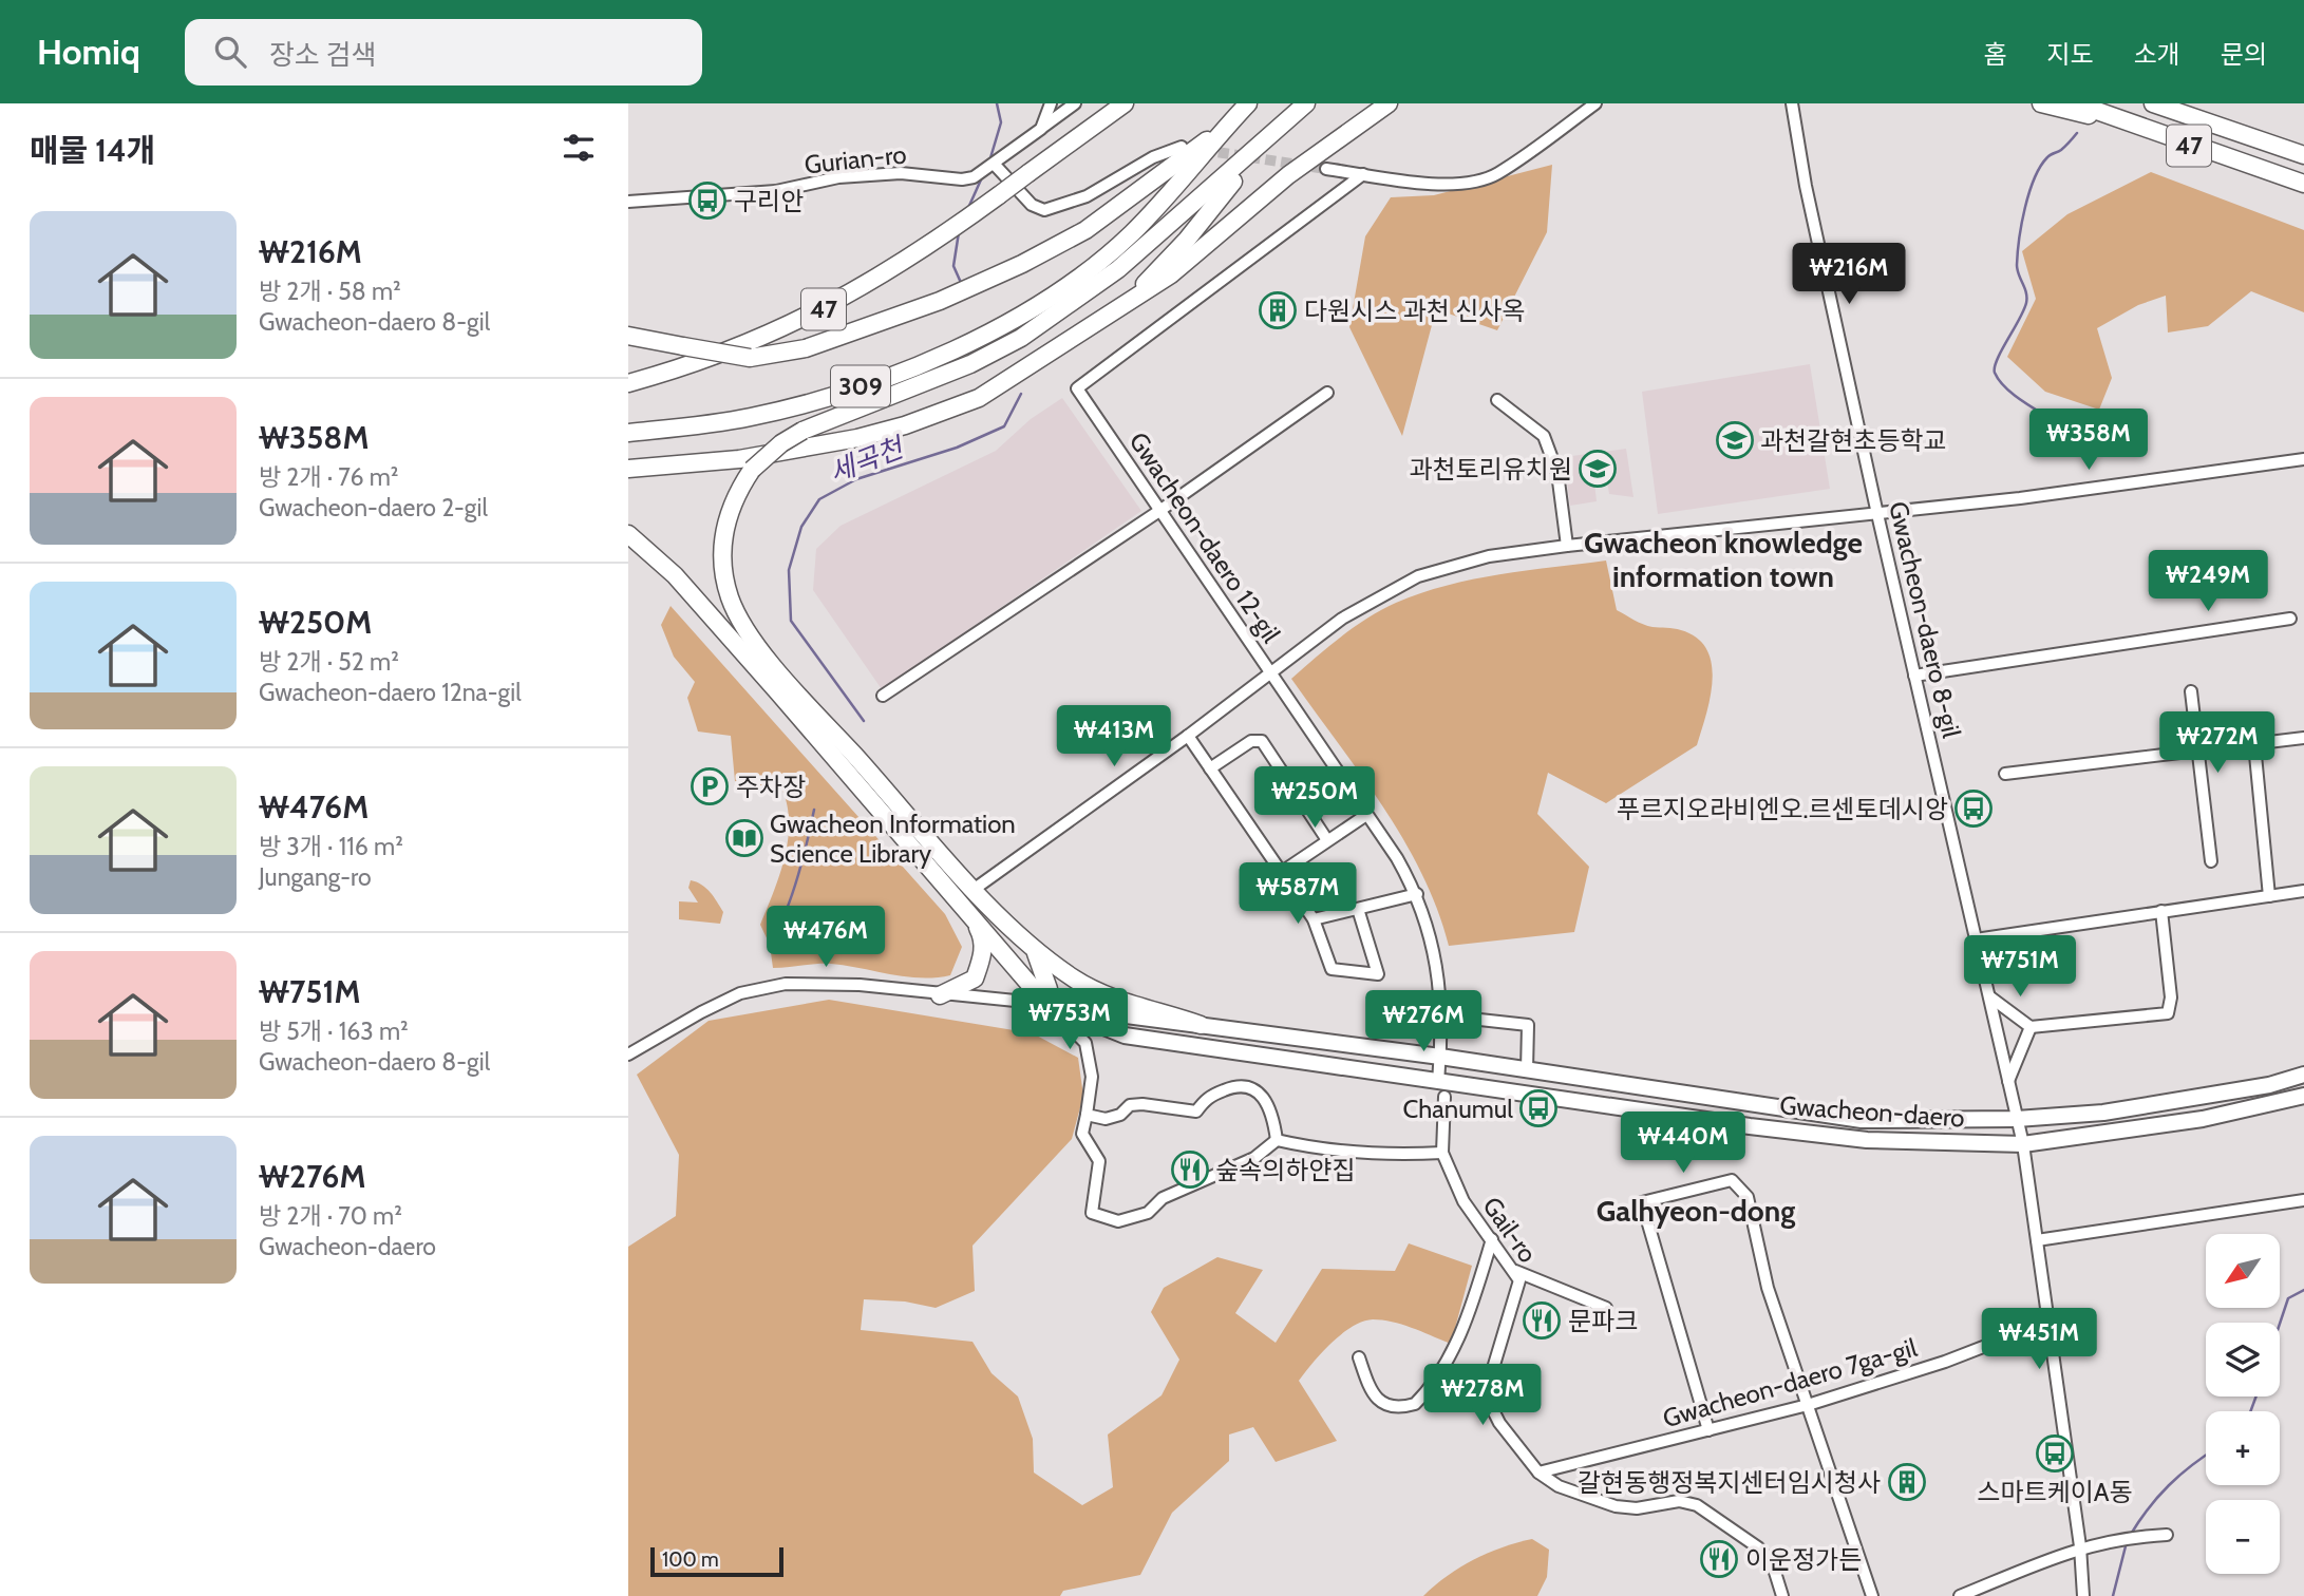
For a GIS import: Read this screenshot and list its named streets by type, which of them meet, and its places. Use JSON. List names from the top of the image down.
{
  "streets": {
    "highway": ["47", "309"],
    "main road": ["Gwacheon-daero"],
    "street": [
      "Gurian-ro",
      "Gwacheon-daero 12-gil",
      "Gwacheon-daero 8-gil",
      "Gail-ro",
      "Gwacheon-daero 7ga-gil"
    ]
  },
  "crossings": [
    ["Gwacheon-daero 12-gil", "Gwacheon-daero"],
    ["Gwacheon-daero 8-gil", "Gwacheon-daero"],
    ["Gwacheon-daero 8-gil", "Gwacheon-daero 7ga-gil"],
    ["Gail-ro", "Gwacheon-daero 7ga-gil"]
  ],
  "districts": ["Gwacheon knowledge information town", "Galhyeon-dong"],
  "water": ["세곡천"],
  "places": {
    "bus stop": [
      "구리안",
      "푸르지오라비엔오.르센토데시앙",
      "Chanumul",
      "스마트케이A동"
    ],
    "building": ["다원시스 과천 신사옥", "갈현동행정복지센터임시청사"],
    "school or university": ["과천갈현초등학교", "과천토리유치원"],
    "parking": ["주차장"],
    "library": ["Gwacheon Information Science Library"],
    "restaurant": ["숲속의하얀집", "문파크", "이운정가든"]
  },
  "scale_bar": "100 m",
  "north": "bottom left",
  "page": {
    "header": "Homiq",
    "search": "장소 검색",
    "nav": [
      "홈",
      "지도",
      "소개",
      "문의"
    ],
    "heading": "매물 14개",
    "list": [
      {
        "name": "₩216M",
        "note": "방 2개 · 58 m² · Gwacheon-daero 8-gil"
      },
      {
        "name": "₩358M",
        "note": "방 2개 · 76 m² · Gwacheon-daero 2-gil"
      },
      {
        "name": "₩250M",
        "note": "방 2개 · 52 m² · Gwacheon-daero 12na-gil"
      },
      {
        "name": "₩476M",
        "note": "방 3개 · 116 m² · Jungang-ro"
      },
      {
        "name": "₩751M",
        "note": "방 5개 · 163 m² · Gwacheon-daero 8-gil"
      },
      {
        "name": "₩276M",
        "note": "방 2개 · 70 m² · Gwacheon-daero"
      }
    ],
    "price": [
      "₩216M",
      "₩358M",
      "₩249M",
      "₩413M",
      "₩272M",
      "₩250M",
      "₩587M",
      "₩476M",
      "₩751M",
      "₩753M",
      "₩276M",
      "₩440M",
      "₩451M",
      "₩278M"
    ],
    "map_buttons": ["+", "−"],
    "scale": "100 m"
  }
}
